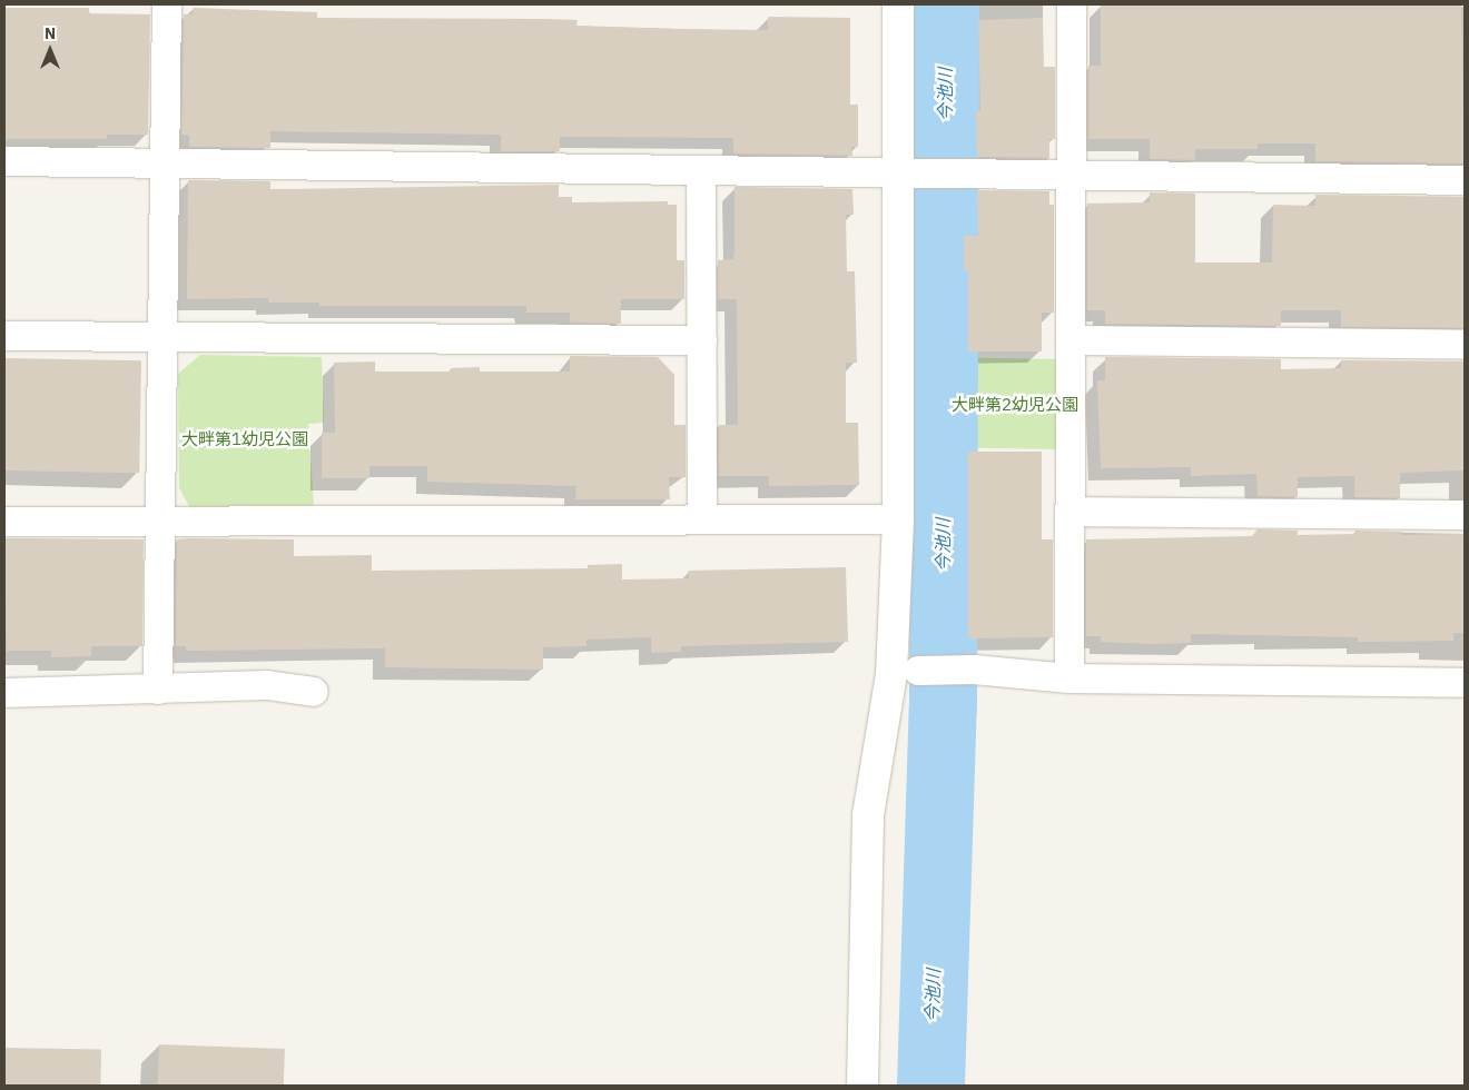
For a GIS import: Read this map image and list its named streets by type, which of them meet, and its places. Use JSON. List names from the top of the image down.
{
  "water": ["今池川"],
  "parks": ["大畔第2幼児公園", "大畔第1幼児公園"],
  "north": "top"
}
